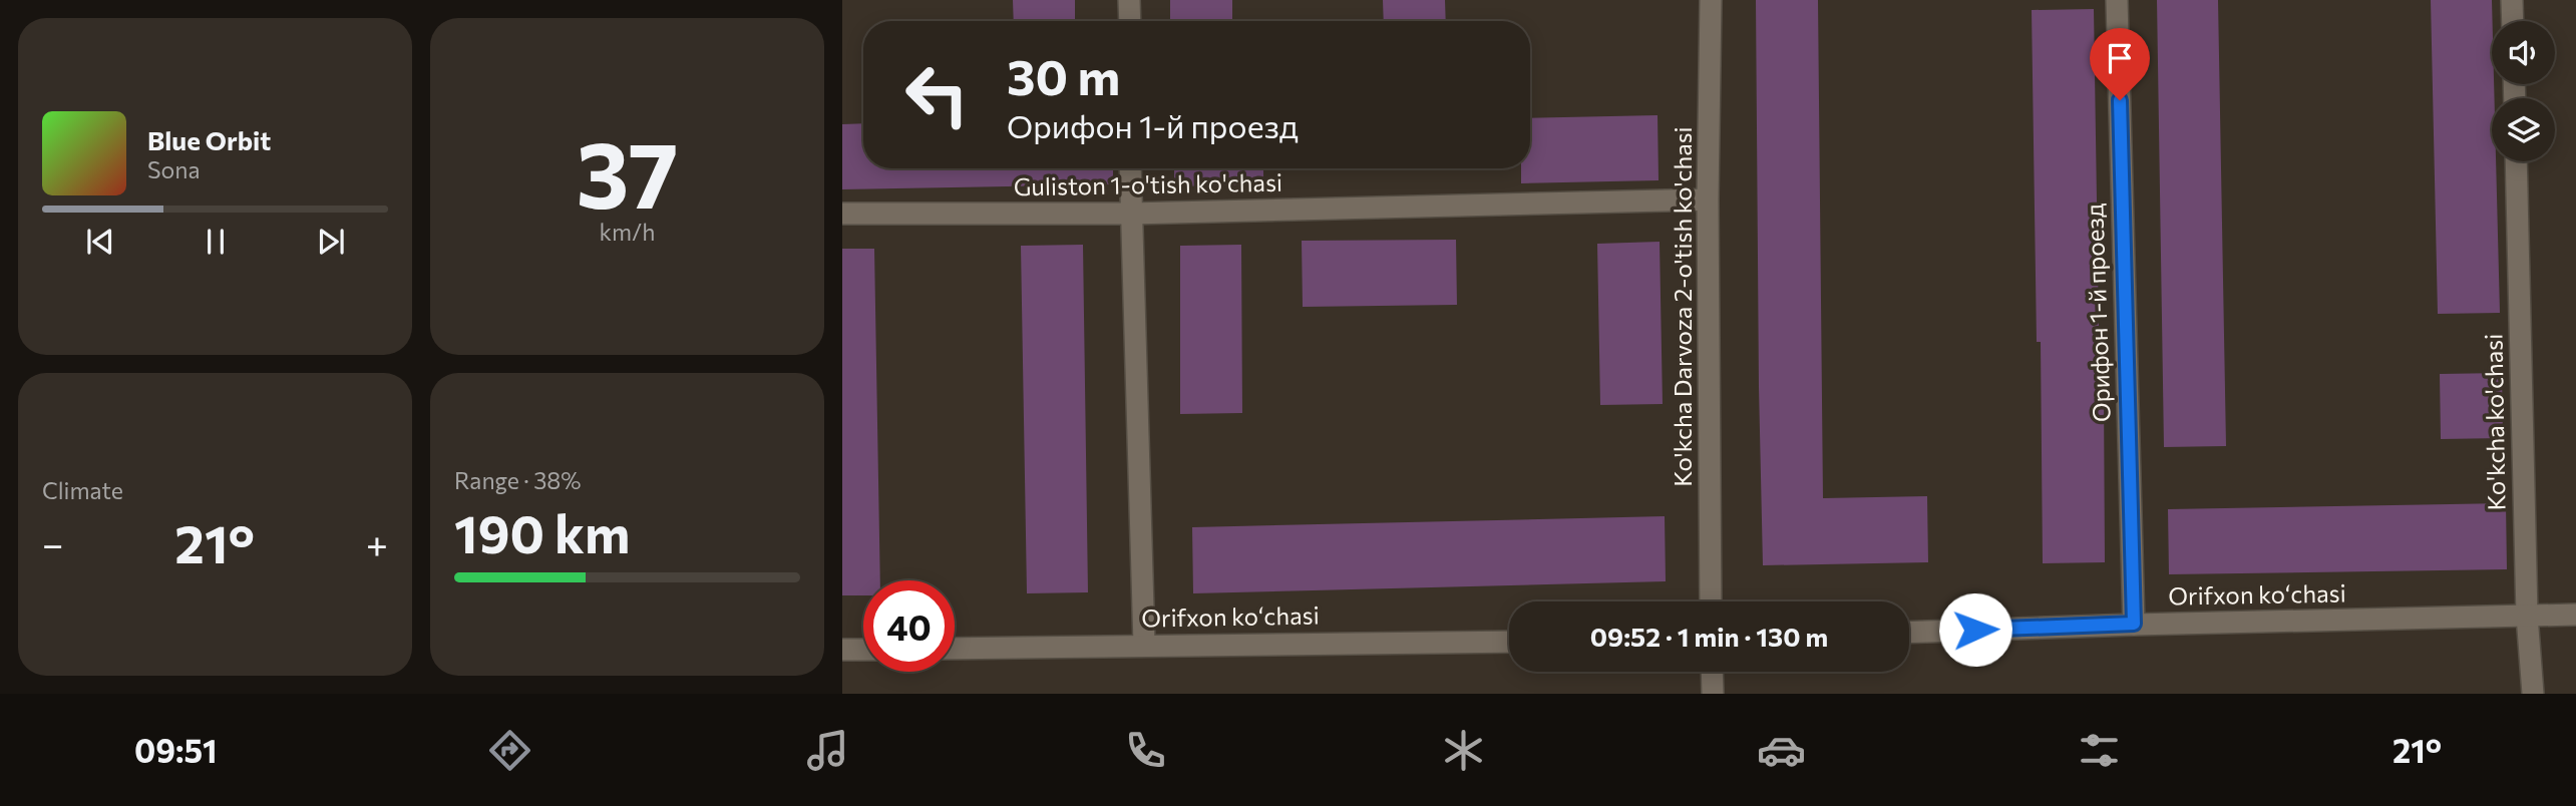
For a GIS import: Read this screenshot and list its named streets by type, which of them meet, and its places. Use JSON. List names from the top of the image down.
{
  "streets": {
    "street": [
      "Guliston 1-o'tish ko'chasi",
      "Ko'kcha Darvoza 2-o'tish ko'chasi",
      "Орифон 1-й проезд",
      "Ko'kcha ko'chasi",
      "Orifxon koʻchasi"
    ]
  },
  "crossings": [
    ["Guliston 1-o'tish ko'chasi", "Ko'kcha Darvoza 2-o'tish ko'chasi"],
    ["Орифон 1-й проезд", "Orifxon koʻchasi"],
    ["Ko'kcha ko'chasi", "Orifxon koʻchasi"]
  ],
  "page": {
    "tile": [
      ["37", "km/h"],
      "Climate",
      ["Range · 38%", "190 km"]
    ],
    "turn": ["30 m", "Орифон 1-й проезд"],
    "song": ["Blue Orbit", "Sona"],
    "heat": ["−", "21°", "+"],
    "limit": "40",
    "trip": "09:52 · 1 min · 130 m",
    "tabs": ["09:51", "21°"]
  }
}
